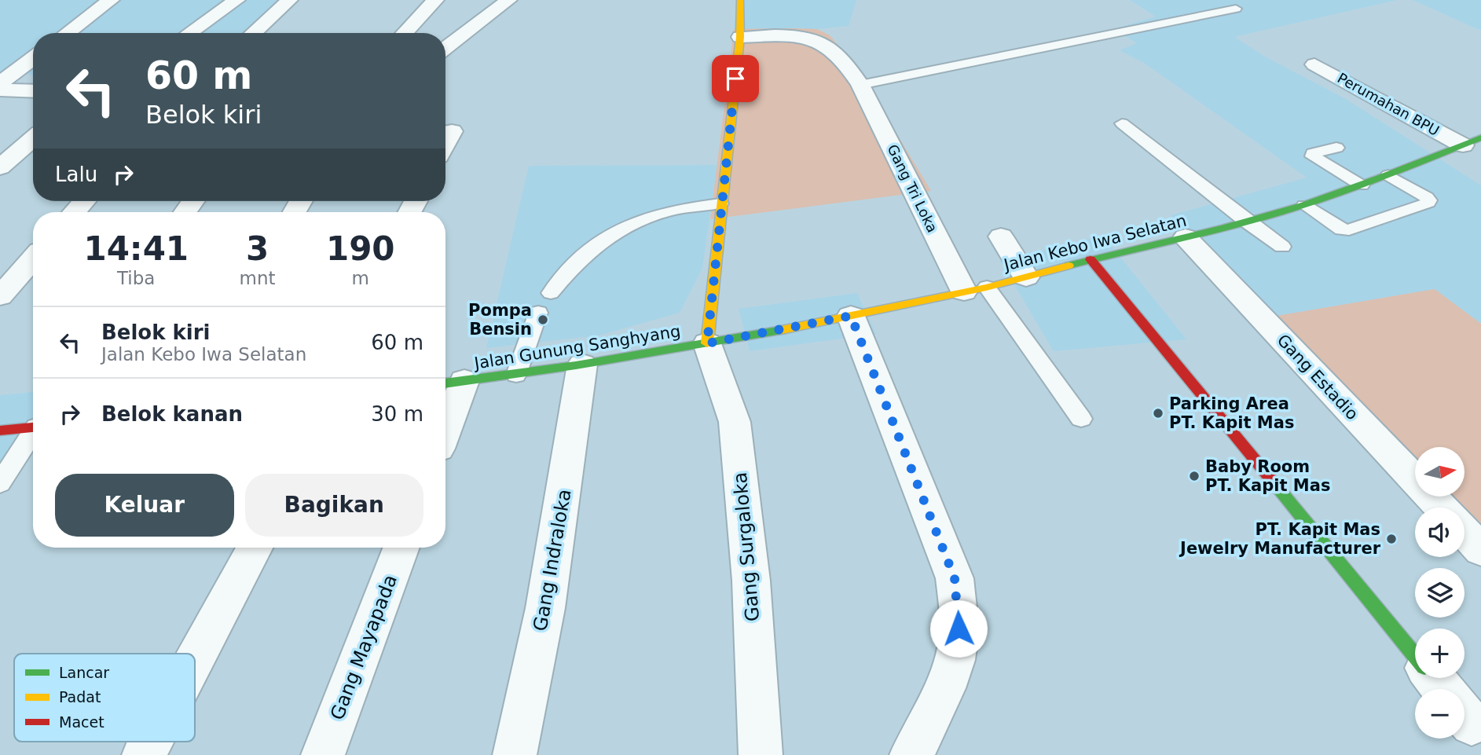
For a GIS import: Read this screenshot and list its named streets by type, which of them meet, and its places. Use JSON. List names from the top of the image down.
{
  "streets": {
    "street": [
      "Perumahan BPU",
      "Gang Tri Loka",
      "Jalan Kebo Iwa Selatan",
      "Jalan Gunung Sanghyang",
      "Gang Estadio",
      "Gang Surgaloka",
      "Gang Indraloka",
      "Gang Mayapada"
    ]
  },
  "crossings": [
    ["Perumahan BPU", "Jalan Kebo Iwa Selatan"],
    ["Gang Tri Loka", "Jalan Kebo Iwa Selatan"],
    ["Jalan Kebo Iwa Selatan", "Jalan Gunung Sanghyang"],
    ["Jalan Kebo Iwa Selatan", "Gang Estadio"],
    ["Jalan Kebo Iwa Selatan", "Gang Surgaloka"],
    ["Jalan Gunung Sanghyang", "Gang Surgaloka"],
    ["Jalan Gunung Sanghyang", "Gang Indraloka"]
  ],
  "places": [
    "Pompa Bensin",
    "Parking Area PT. Kapit Mas",
    "Baby Room PT. Kapit Mas",
    "PT. Kapit Mas Jewelry Manufacturer"
  ],
  "legend": ["Lancar", "Padat", "Macet"],
  "north": "right",
  "page": {
    "turn": ["60 m", "Belok kiri"],
    "then": "Lalu",
    "eta": [
      "14:41",
      "Tiba",
      "3",
      "mnt",
      "190",
      "m"
    ],
    "list": [
      {
        "name": "Belok kiri",
        "note": "Jalan Kebo Iwa Selatan",
        "value": "60 m"
      },
      {
        "name": "Belok kanan",
        "value": "30 m"
      }
    ],
    "map_buttons": ["+", "−"],
    "buttons": ["Keluar", "Bagikan"]
  }
}
